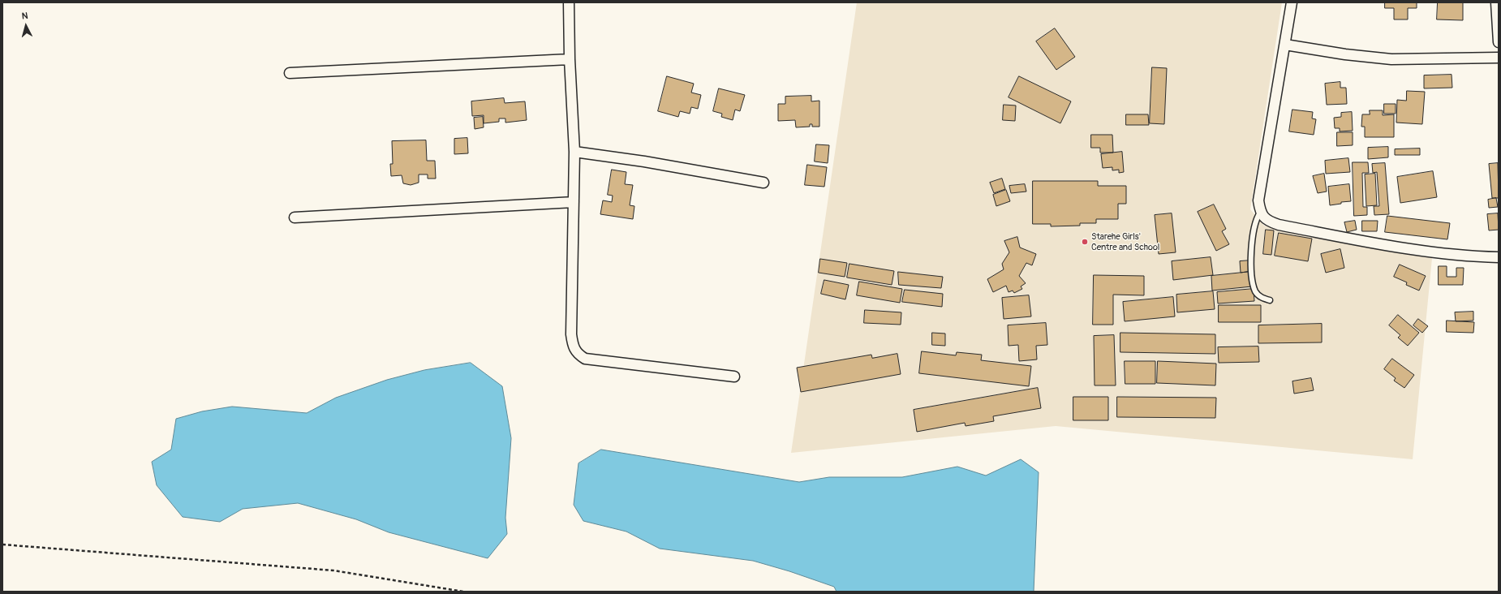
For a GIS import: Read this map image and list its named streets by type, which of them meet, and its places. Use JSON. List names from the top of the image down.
{
  "places": ["Starehe Girls' Centre and School"],
  "north": "top"
}
